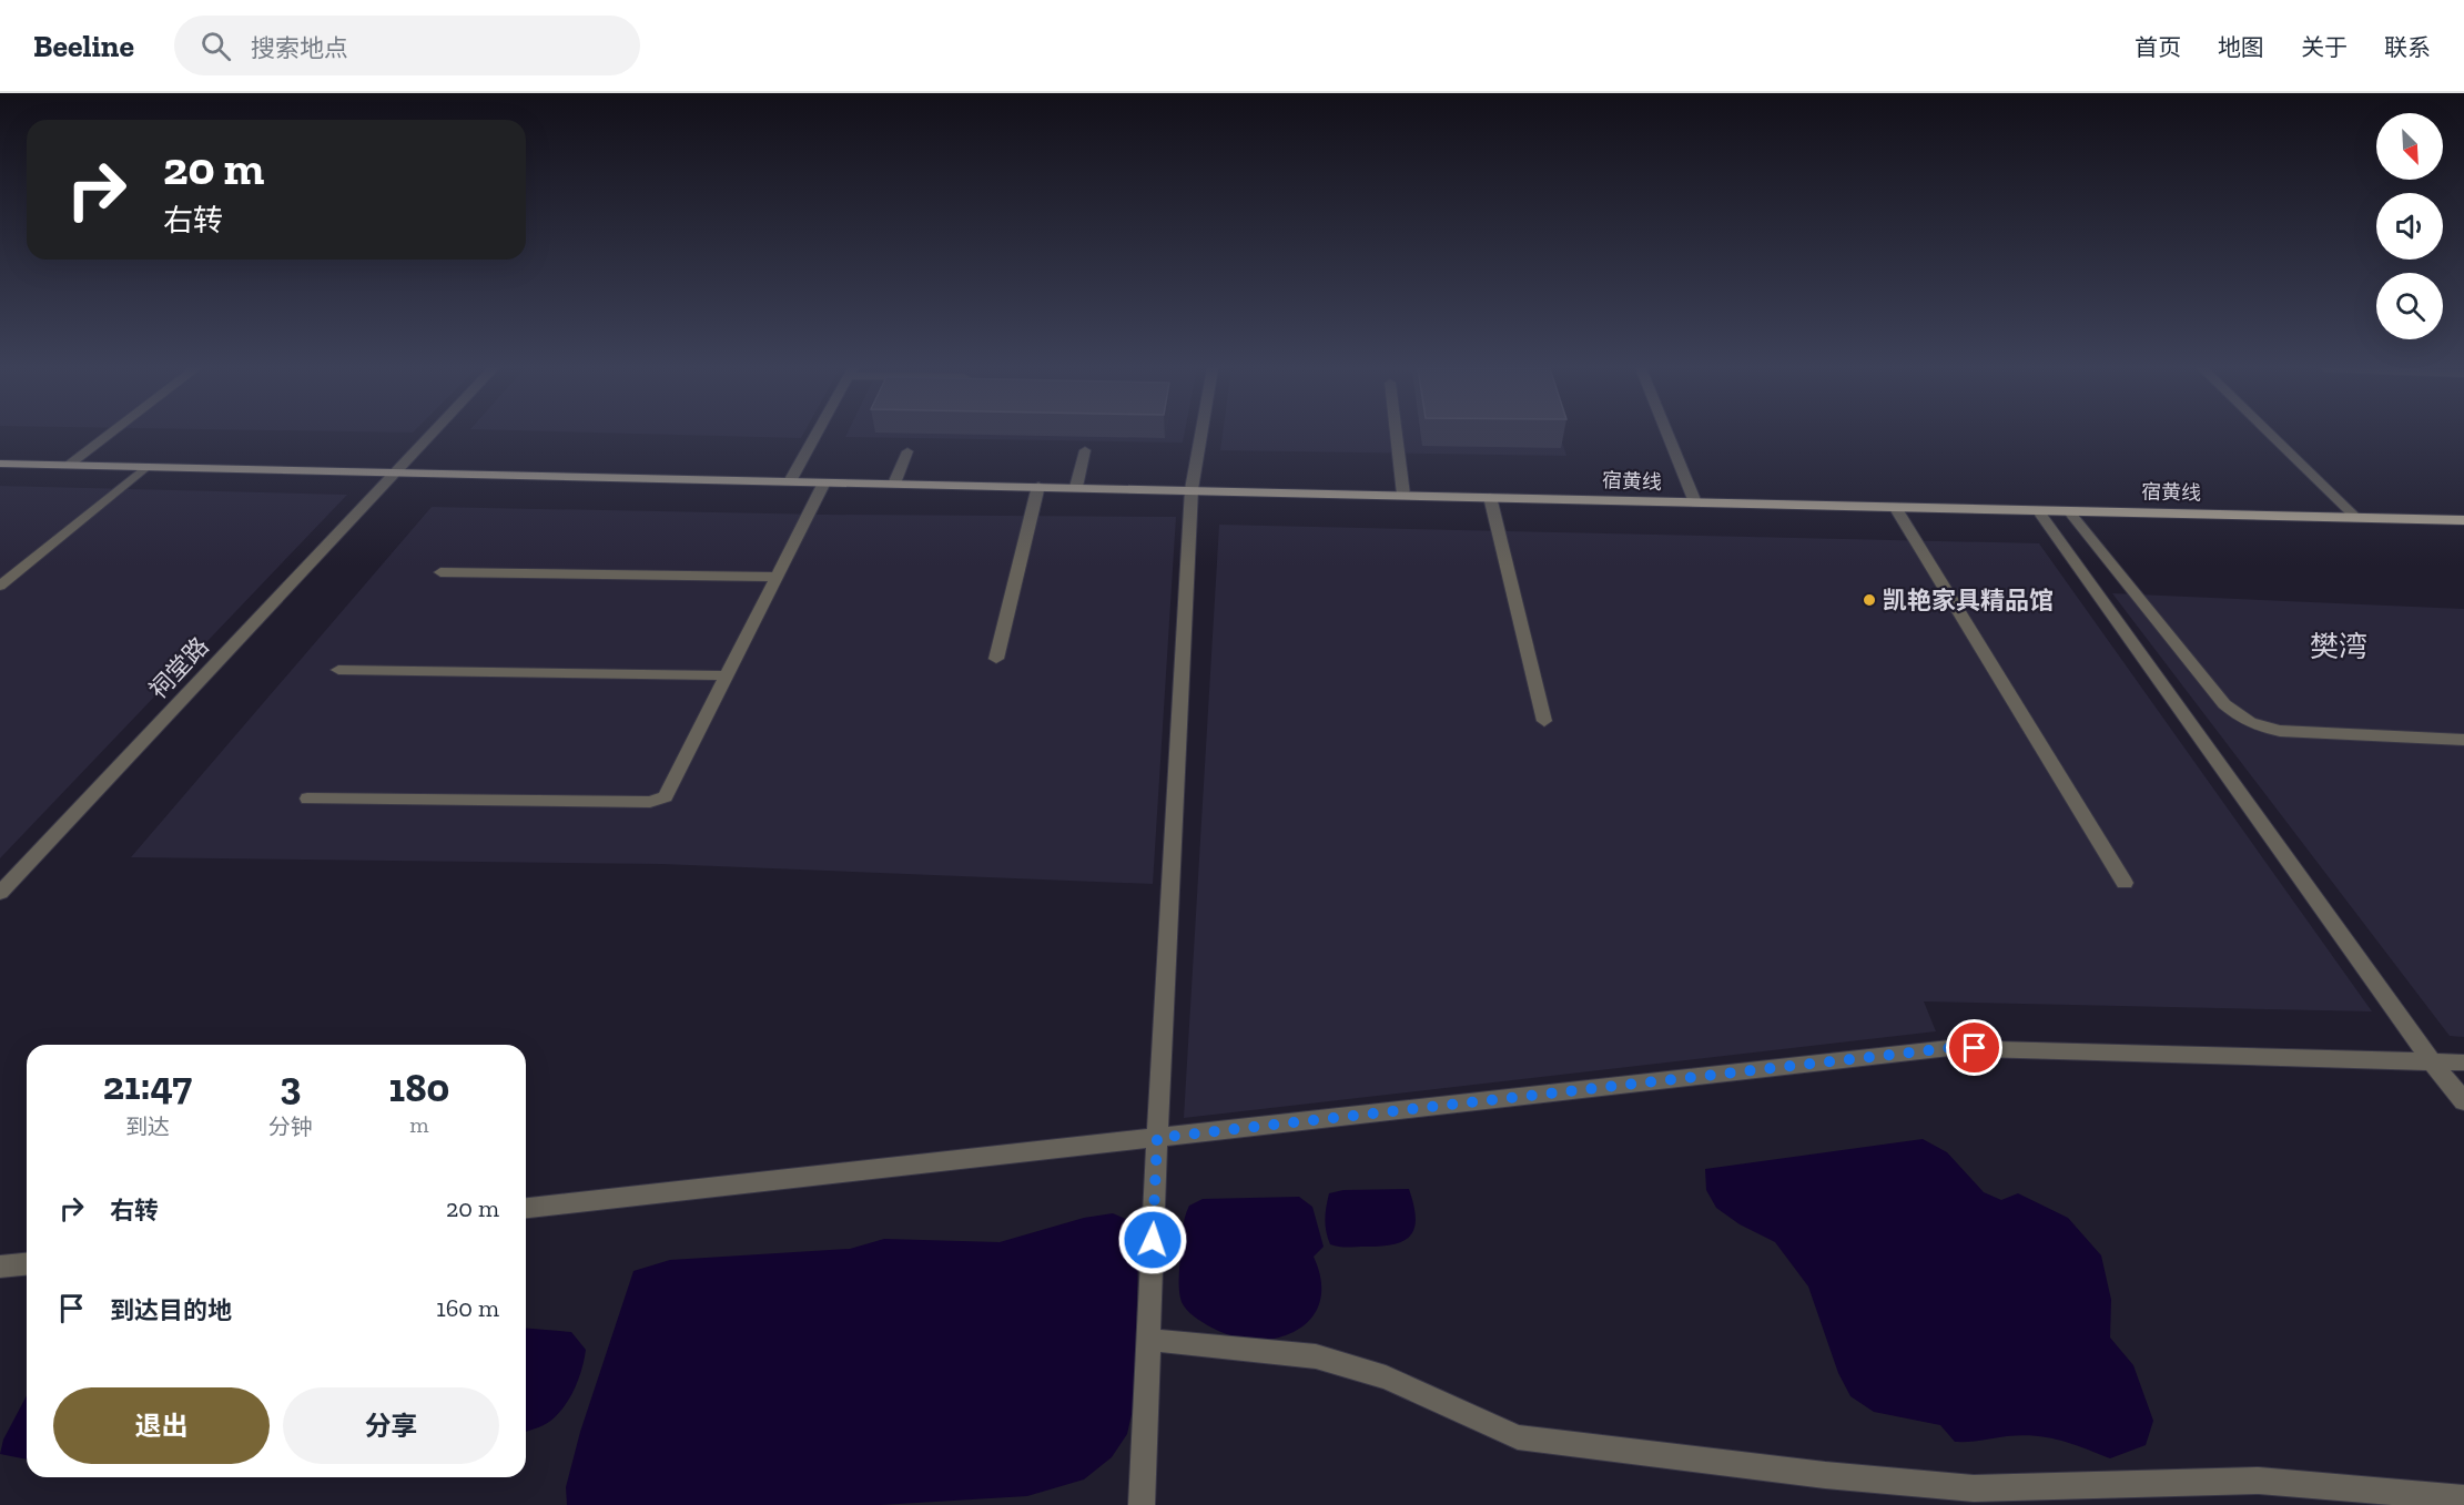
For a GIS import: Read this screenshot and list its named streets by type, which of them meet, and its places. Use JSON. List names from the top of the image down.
{
  "streets": {
    "main road": ["宿黄线"],
    "street": ["祠堂路"]
  },
  "crossings": [
    ["宿黄线", "祠堂路"]
  ],
  "districts": ["樊湾"],
  "places": ["凯艳家具精品馆"],
  "north": "bottom right",
  "page": {
    "header": "Beeline",
    "search": "搜索地点",
    "nav": [
      "首页",
      "地图",
      "关于",
      "联系"
    ],
    "turn": ["20 m", "右转"],
    "eta": [
      "21:47",
      "到达",
      "3",
      "分钟",
      "180",
      "m"
    ],
    "list": [
      {
        "name": "右转",
        "value": "20 m"
      },
      {
        "name": "到达目的地",
        "value": "160 m"
      }
    ],
    "buttons": ["退出", "分享"]
  }
}
